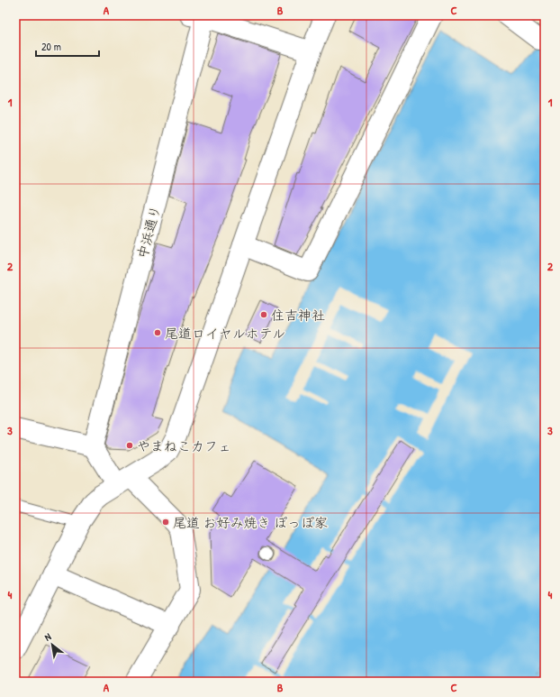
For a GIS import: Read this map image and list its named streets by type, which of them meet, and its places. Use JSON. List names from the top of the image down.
{
  "streets": {
    "street": ["中浜通り"]
  },
  "places": [
    "住吉神社",
    "尾道ロイヤルホテル",
    "やまねこカフェ",
    "尾道 お好み焼き ぽっぽ家"
  ],
  "scale_bar": "20 m",
  "north": "top left",
  "grid": {
    "columns": ["A", "B", "C"],
    "rows": [
      "1",
      "2",
      "3",
      "4"
    ]
  }
}
